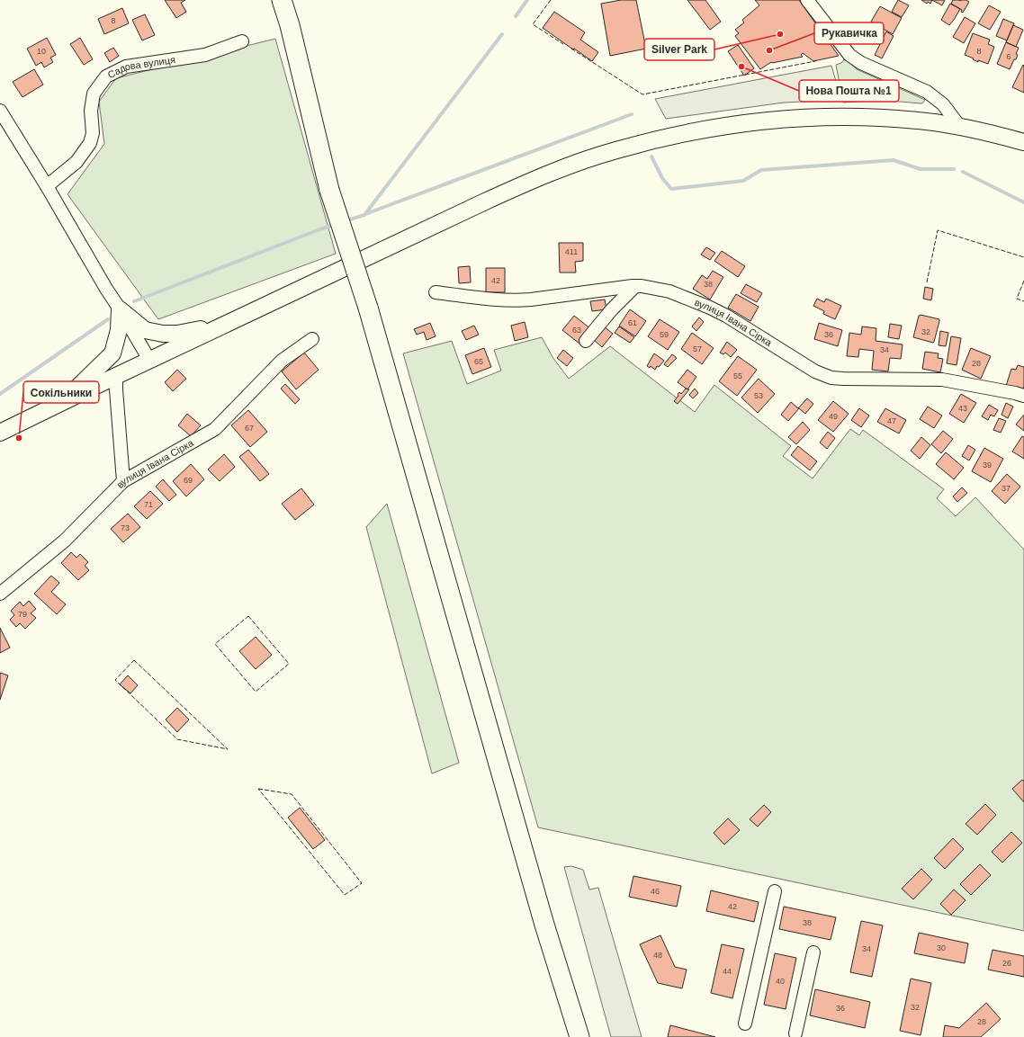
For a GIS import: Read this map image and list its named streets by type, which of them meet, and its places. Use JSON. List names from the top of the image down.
{
  "streets": {
    "street": ["Садова вулиця", "вулиця Івана Сірка"]
  },
  "places": [
    "Silver Park",
    "Рукавичка",
    "Нова Пошта №1",
    "Сокільники"
  ],
  "house_numbers": [
    "8",
    "10",
    "8",
    "6",
    "411",
    "42",
    "38",
    "61",
    "63",
    "32",
    "59",
    "36",
    "57",
    "34",
    "65",
    "28",
    "55",
    "53",
    "43",
    "49",
    "47",
    "67",
    "39",
    "69",
    "37",
    "71",
    "73",
    "79",
    "46",
    "42",
    "38",
    "30",
    "34",
    "48",
    "26",
    "44",
    "40",
    "32",
    "36",
    "28"
  ]
}
